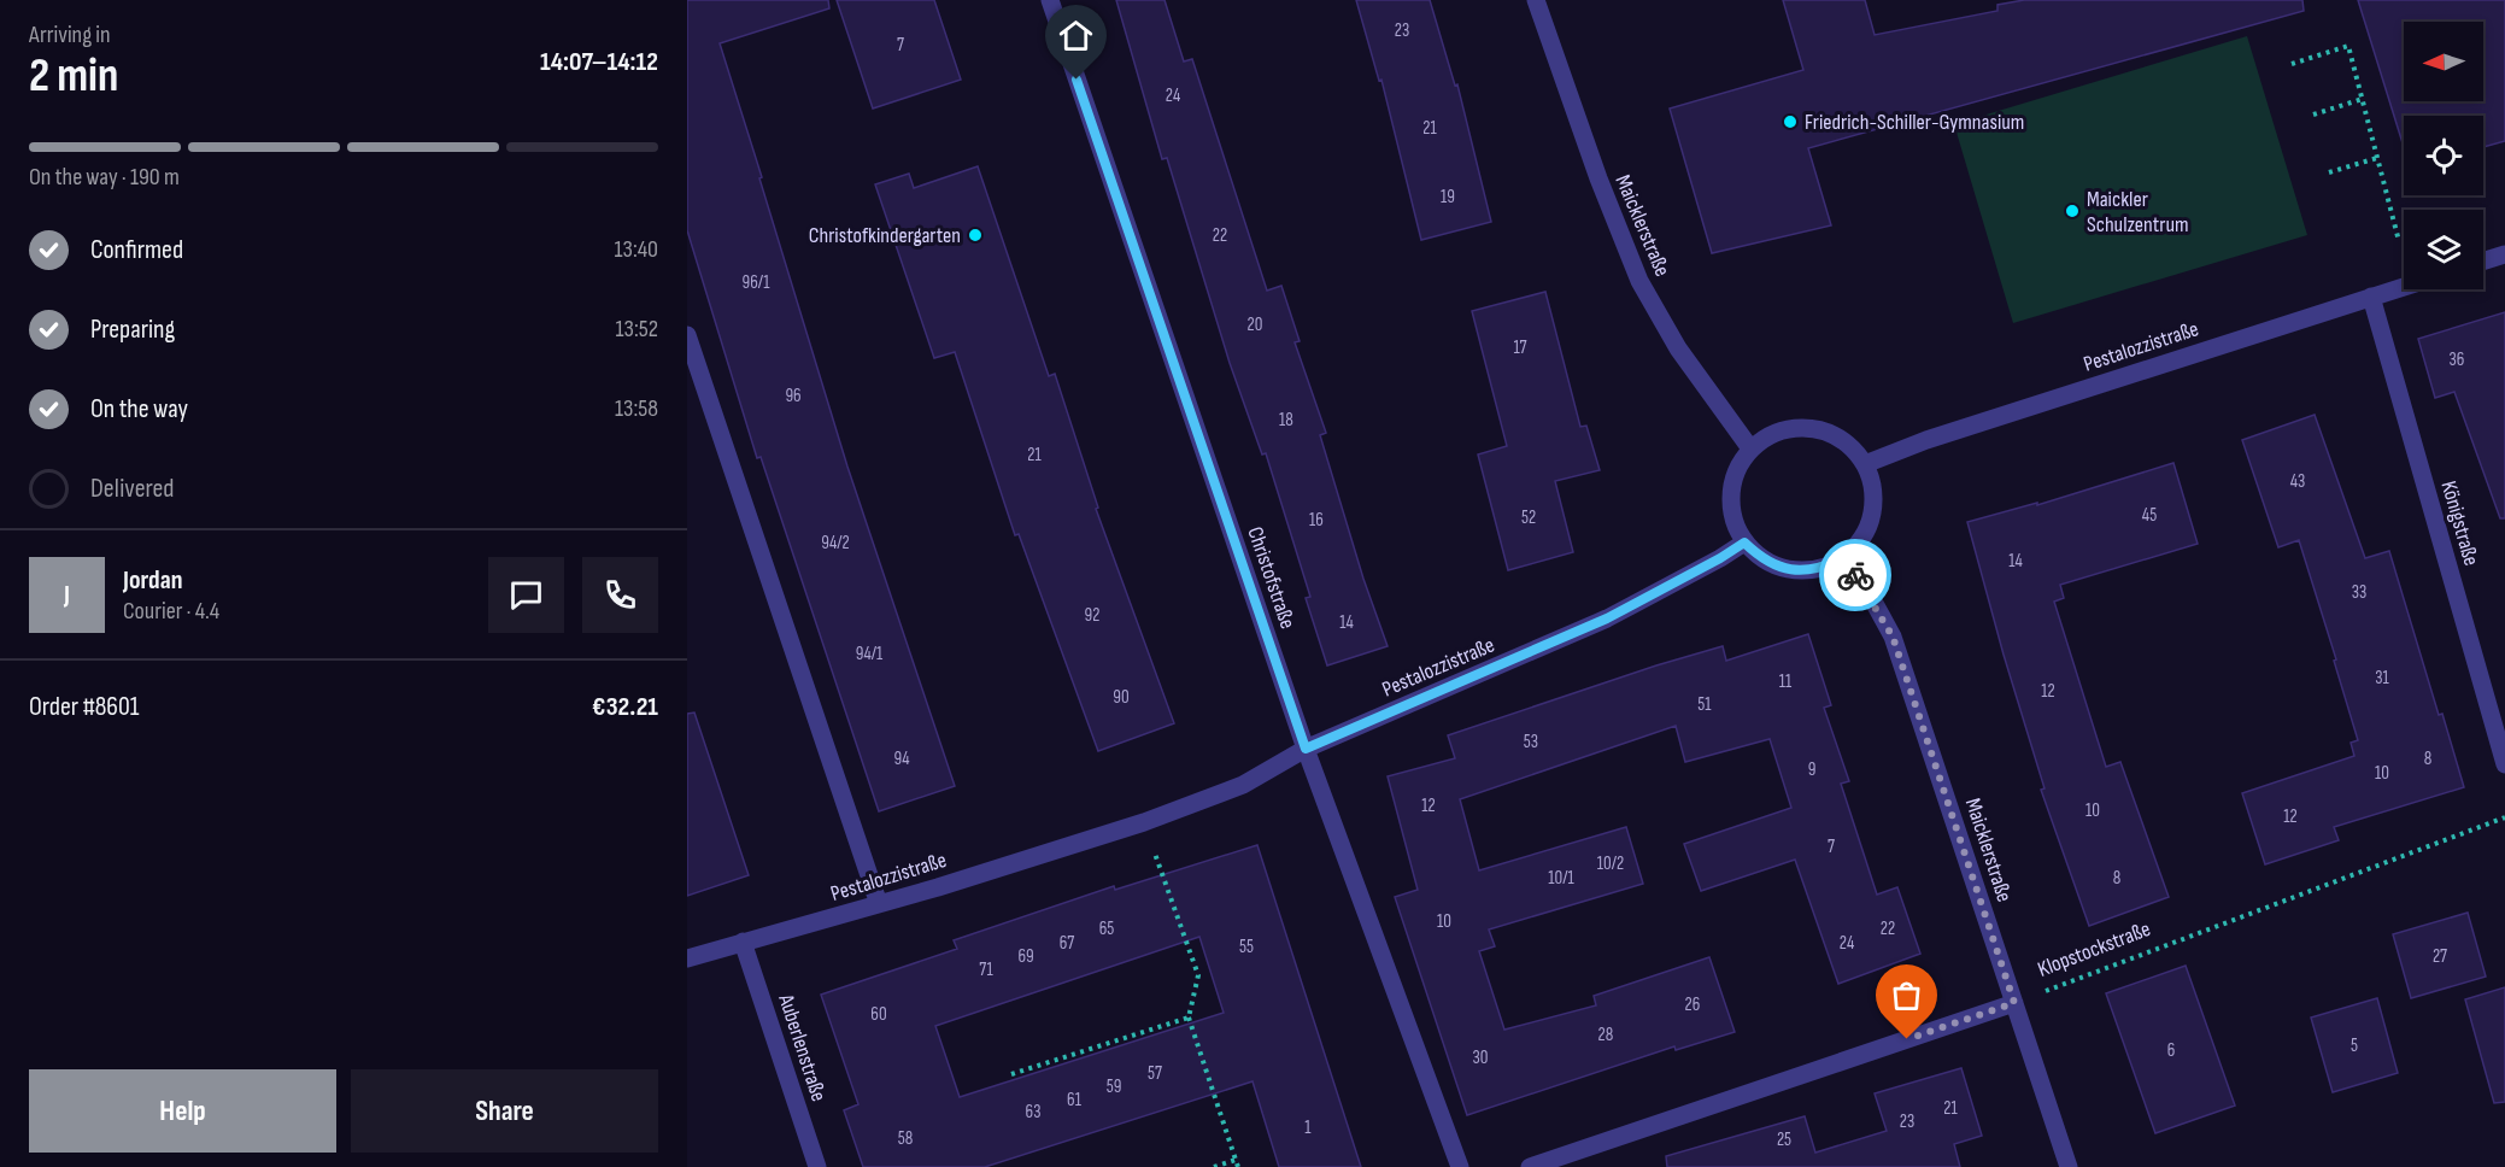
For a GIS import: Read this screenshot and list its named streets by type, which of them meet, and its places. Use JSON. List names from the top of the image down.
{
  "streets": {
    "street": [
      "Maicklerstraße",
      "Pestalozzistraße",
      "Königstraße",
      "Christofstraße",
      "Auberlenstraße"
    ],
    "path": ["Klopstockstraße"]
  },
  "crossings": [
    ["Maicklerstraße", "Pestalozzistraße"],
    ["Maicklerstraße", "Klopstockstraße"],
    ["Pestalozzistraße", "Königstraße"],
    ["Pestalozzistraße", "Christofstraße"],
    ["Pestalozzistraße", "Auberlenstraße"]
  ],
  "places": ["Friedrich-Schiller-Gymnasium", "Maickler Schulzentrum", "Christofkindergarten"],
  "house_numbers": [
    "23",
    "7",
    "24",
    "21",
    "19",
    "22",
    "96/1",
    "20",
    "17",
    "36",
    "96",
    "18",
    "21",
    "43",
    "45",
    "52",
    "16",
    "94/2",
    "14",
    "33",
    "92",
    "14",
    "94/1",
    "31",
    "11",
    "12",
    "90",
    "51",
    "53",
    "94",
    "8",
    "9",
    "10",
    "12",
    "10",
    "12",
    "7",
    "10/2",
    "10/1",
    "8",
    "10",
    "65",
    "22",
    "67",
    "24",
    "55",
    "69",
    "27",
    "71",
    "26",
    "60",
    "28",
    "5",
    "6",
    "30",
    "57",
    "59",
    "61",
    "21",
    "63",
    "23",
    "1",
    "58",
    "25"
  ],
  "north": "left",
  "page": {
    "heading": ["2 min", "Arriving in", "14:07–14:12"],
    "panel": [
      "Jordan",
      "Courier · 4.4",
      "Order #8601",
      "€32.21"
    ],
    "bar": "On the way · 190 m",
    "list": [
      ["Confirmed", "13:40"],
      ["Preparing", "13:52"],
      ["On the way", "13:58"],
      "Delivered"
    ],
    "round": "J",
    "buttons": ["Help", "Share"]
  }
}
